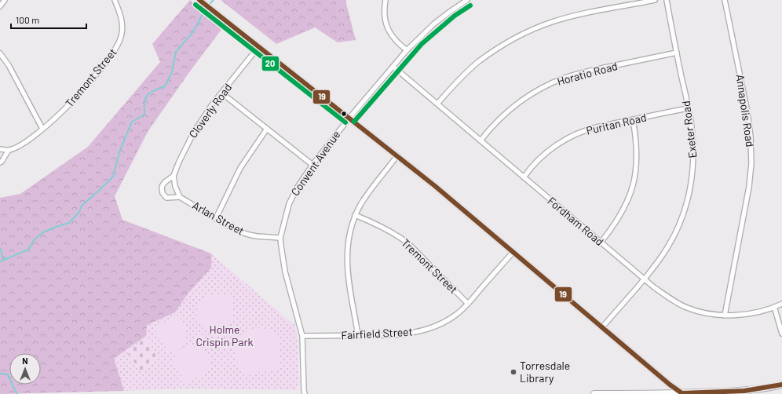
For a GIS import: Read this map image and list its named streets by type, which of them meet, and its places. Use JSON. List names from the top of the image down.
{
  "streets": {
    "street": [
      "Horatio Road",
      "Tremont Street",
      "Cloverly Road",
      "Annapolis Road",
      "Puritan Road",
      "Exeter Road",
      "Convent Avenue",
      "Arlan Street",
      "Fordham Road",
      "Fairfield Street"
    ]
  },
  "crossings": [
    ["Horatio Road", "Exeter Road"],
    ["Horatio Road", "Fordham Road"],
    ["Tremont Street", "Fairfield Street"],
    ["Cloverly Road", "Arlan Street"],
    ["Annapolis Road", "Fordham Road"],
    ["Puritan Road", "Exeter Road"],
    ["Puritan Road", "Fordham Road"],
    ["Exeter Road", "Fordham Road"],
    ["Convent Avenue", "Arlan Street"],
    ["Convent Avenue", "Fordham Road"],
    ["Convent Avenue", "Fairfield Street"]
  ],
  "parks": ["Holme Crispin Park"],
  "places": ["Torresdale Library"],
  "lines": ["transit line 19", "transit line 20"],
  "scale_bar": "100 m",
  "north": "top"
}
